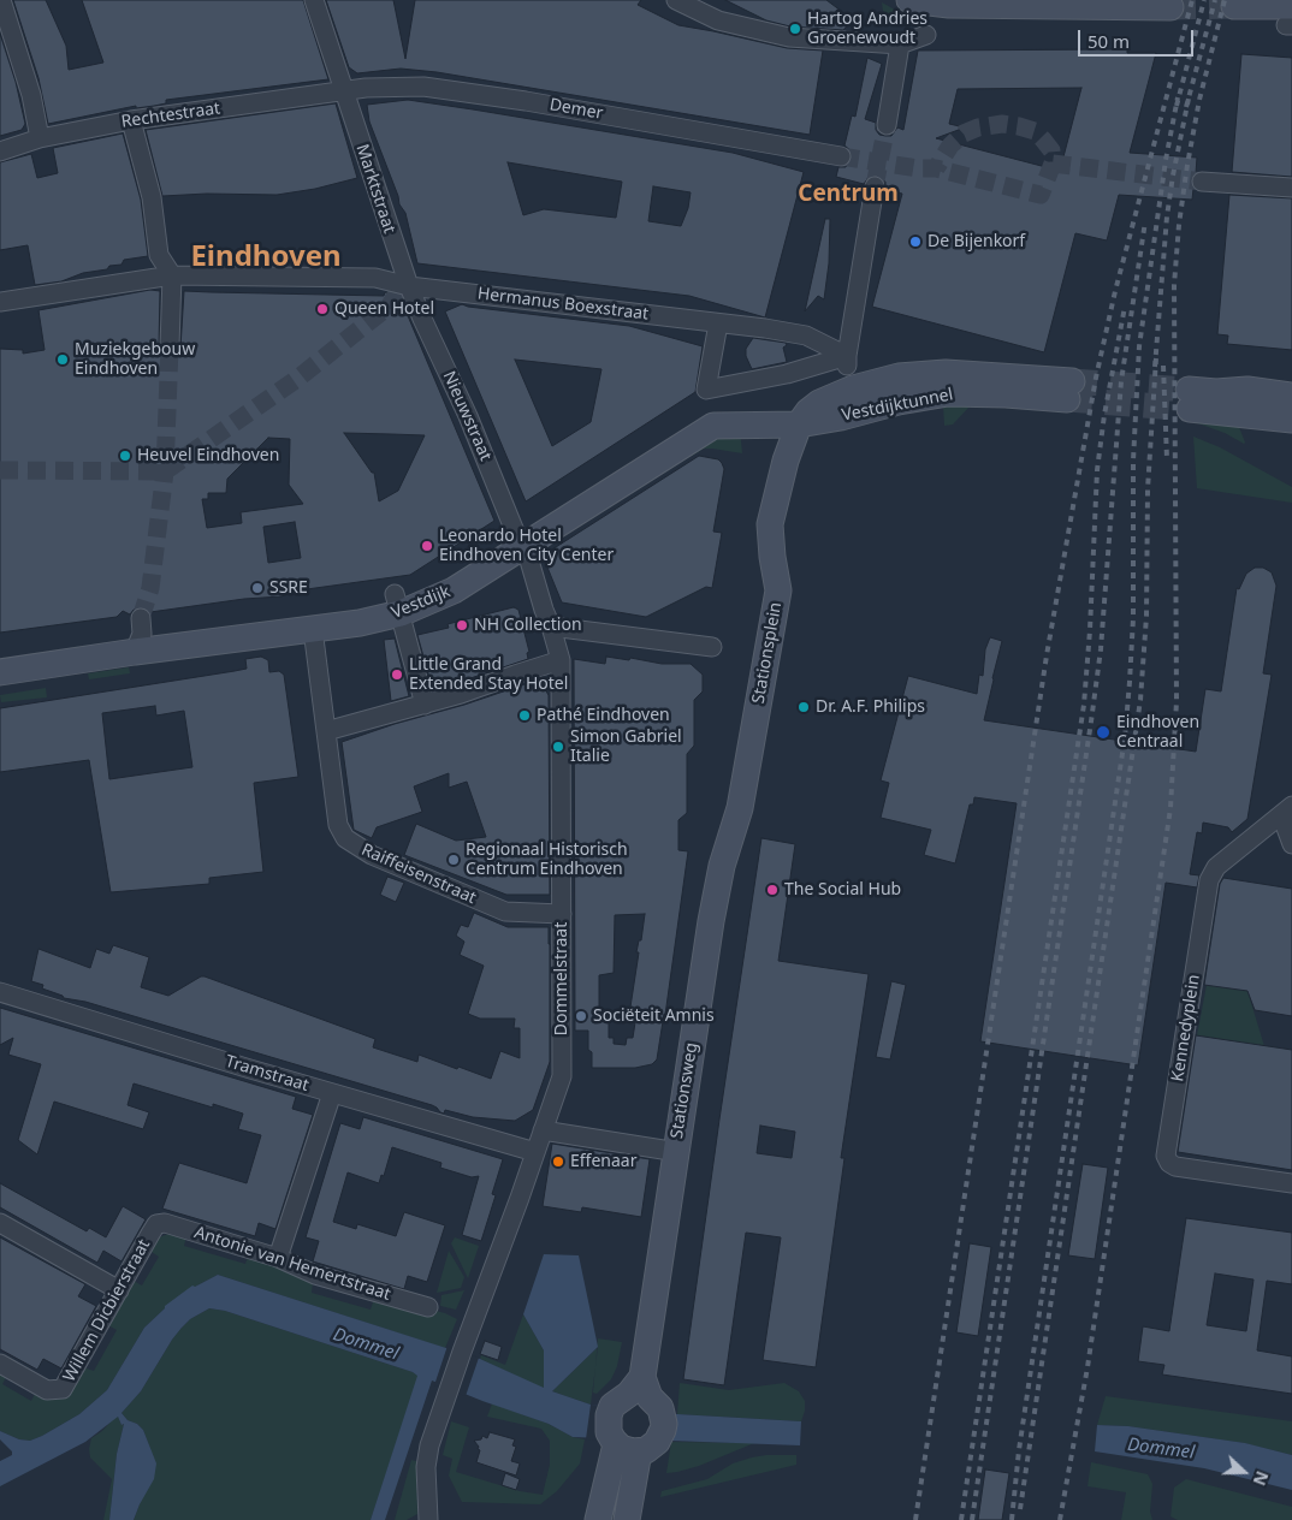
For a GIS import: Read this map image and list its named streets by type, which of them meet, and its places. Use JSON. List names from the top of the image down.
{
  "streets": {
    "street": [
      "Demer",
      "Rechtestraat",
      "Marktstraat",
      "Hermanus Boexstraat",
      "Vestdijktunnel",
      "Nieuwstraat",
      "Vestdijk",
      "Stationsplein",
      "Raiffeisenstraat",
      "Dommelstraat",
      "Kennedyplein",
      "Tramstraat",
      "Stationsweg",
      "Antonie van Hemertstraat",
      "Willem Dicbierstraat"
    ]
  },
  "crossings": [
    ["Demer", "Rechtestraat"],
    ["Demer", "Marktstraat"],
    ["Rechtestraat", "Marktstraat"],
    ["Marktstraat", "Hermanus Boexstraat"],
    ["Marktstraat", "Nieuwstraat"],
    ["Hermanus Boexstraat", "Vestdijktunnel"],
    ["Hermanus Boexstraat", "Nieuwstraat"],
    ["Hermanus Boexstraat", "Stationsplein"],
    ["Vestdijktunnel", "Vestdijk"],
    ["Vestdijktunnel", "Stationsplein"],
    ["Nieuwstraat", "Vestdijk"],
    ["Nieuwstraat", "Dommelstraat"],
    ["Vestdijk", "Stationsplein"],
    ["Vestdijk", "Raiffeisenstraat"],
    ["Vestdijk", "Dommelstraat"],
    ["Stationsplein", "Stationsweg"],
    ["Raiffeisenstraat", "Dommelstraat"],
    ["Dommelstraat", "Tramstraat"],
    ["Antonie van Hemertstraat", "Willem Dicbierstraat"]
  ],
  "districts": ["Centrum", "Eindhoven"],
  "water": ["Dommel"],
  "places": [
    "Hartog Andries Groenewoudt",
    "De Bijenkorf",
    "Queen Hotel",
    "Muziekgebouw Eindhoven",
    "Heuvel Eindhoven",
    "Leonardo Hotel Eindhoven City Center",
    "SSRE",
    "NH Collection",
    "Little Grand Extended Stay Hotel",
    "Dr. A.F. Philips",
    "Pathé Eindhoven",
    "Eindhoven Centraal",
    "Simon Gabriel Italie",
    "Regionaal Historisch Centrum Eindhoven",
    "The Social Hub",
    "Sociëteit Amnis",
    "Effenaar"
  ],
  "scale_bar": "50 m",
  "north": "right"
}
